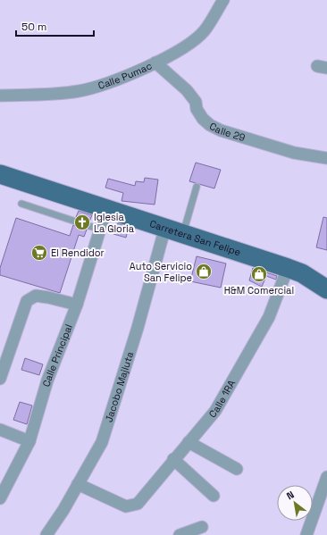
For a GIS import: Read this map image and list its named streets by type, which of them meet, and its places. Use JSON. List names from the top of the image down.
{
  "streets": {
    "main road": ["Carretera San Felipe"],
    "street": [
      "Calle Pumac",
      "Calle 29",
      "Calle Principal",
      "Jacobo Majluta",
      "Calle 1RA"
    ]
  },
  "crossings": [
    ["Calle Pumac", "Calle 29"],
    ["Carretera San Felipe", "Calle Principal"],
    ["Carretera San Felipe", "Jacobo Majluta"],
    ["Carretera San Felipe", "Calle 1RA"],
    ["Jacobo Majluta", "Calle 1RA"]
  ],
  "places": {
    "church": ["Iglesia La Gloria"],
    "supermarket": ["El Rendidor"],
    "shop": ["Auto Servicio San Felipe", "H&M Comercial"]
  },
  "scale_bar": "50 m",
  "north": "top left"
}
